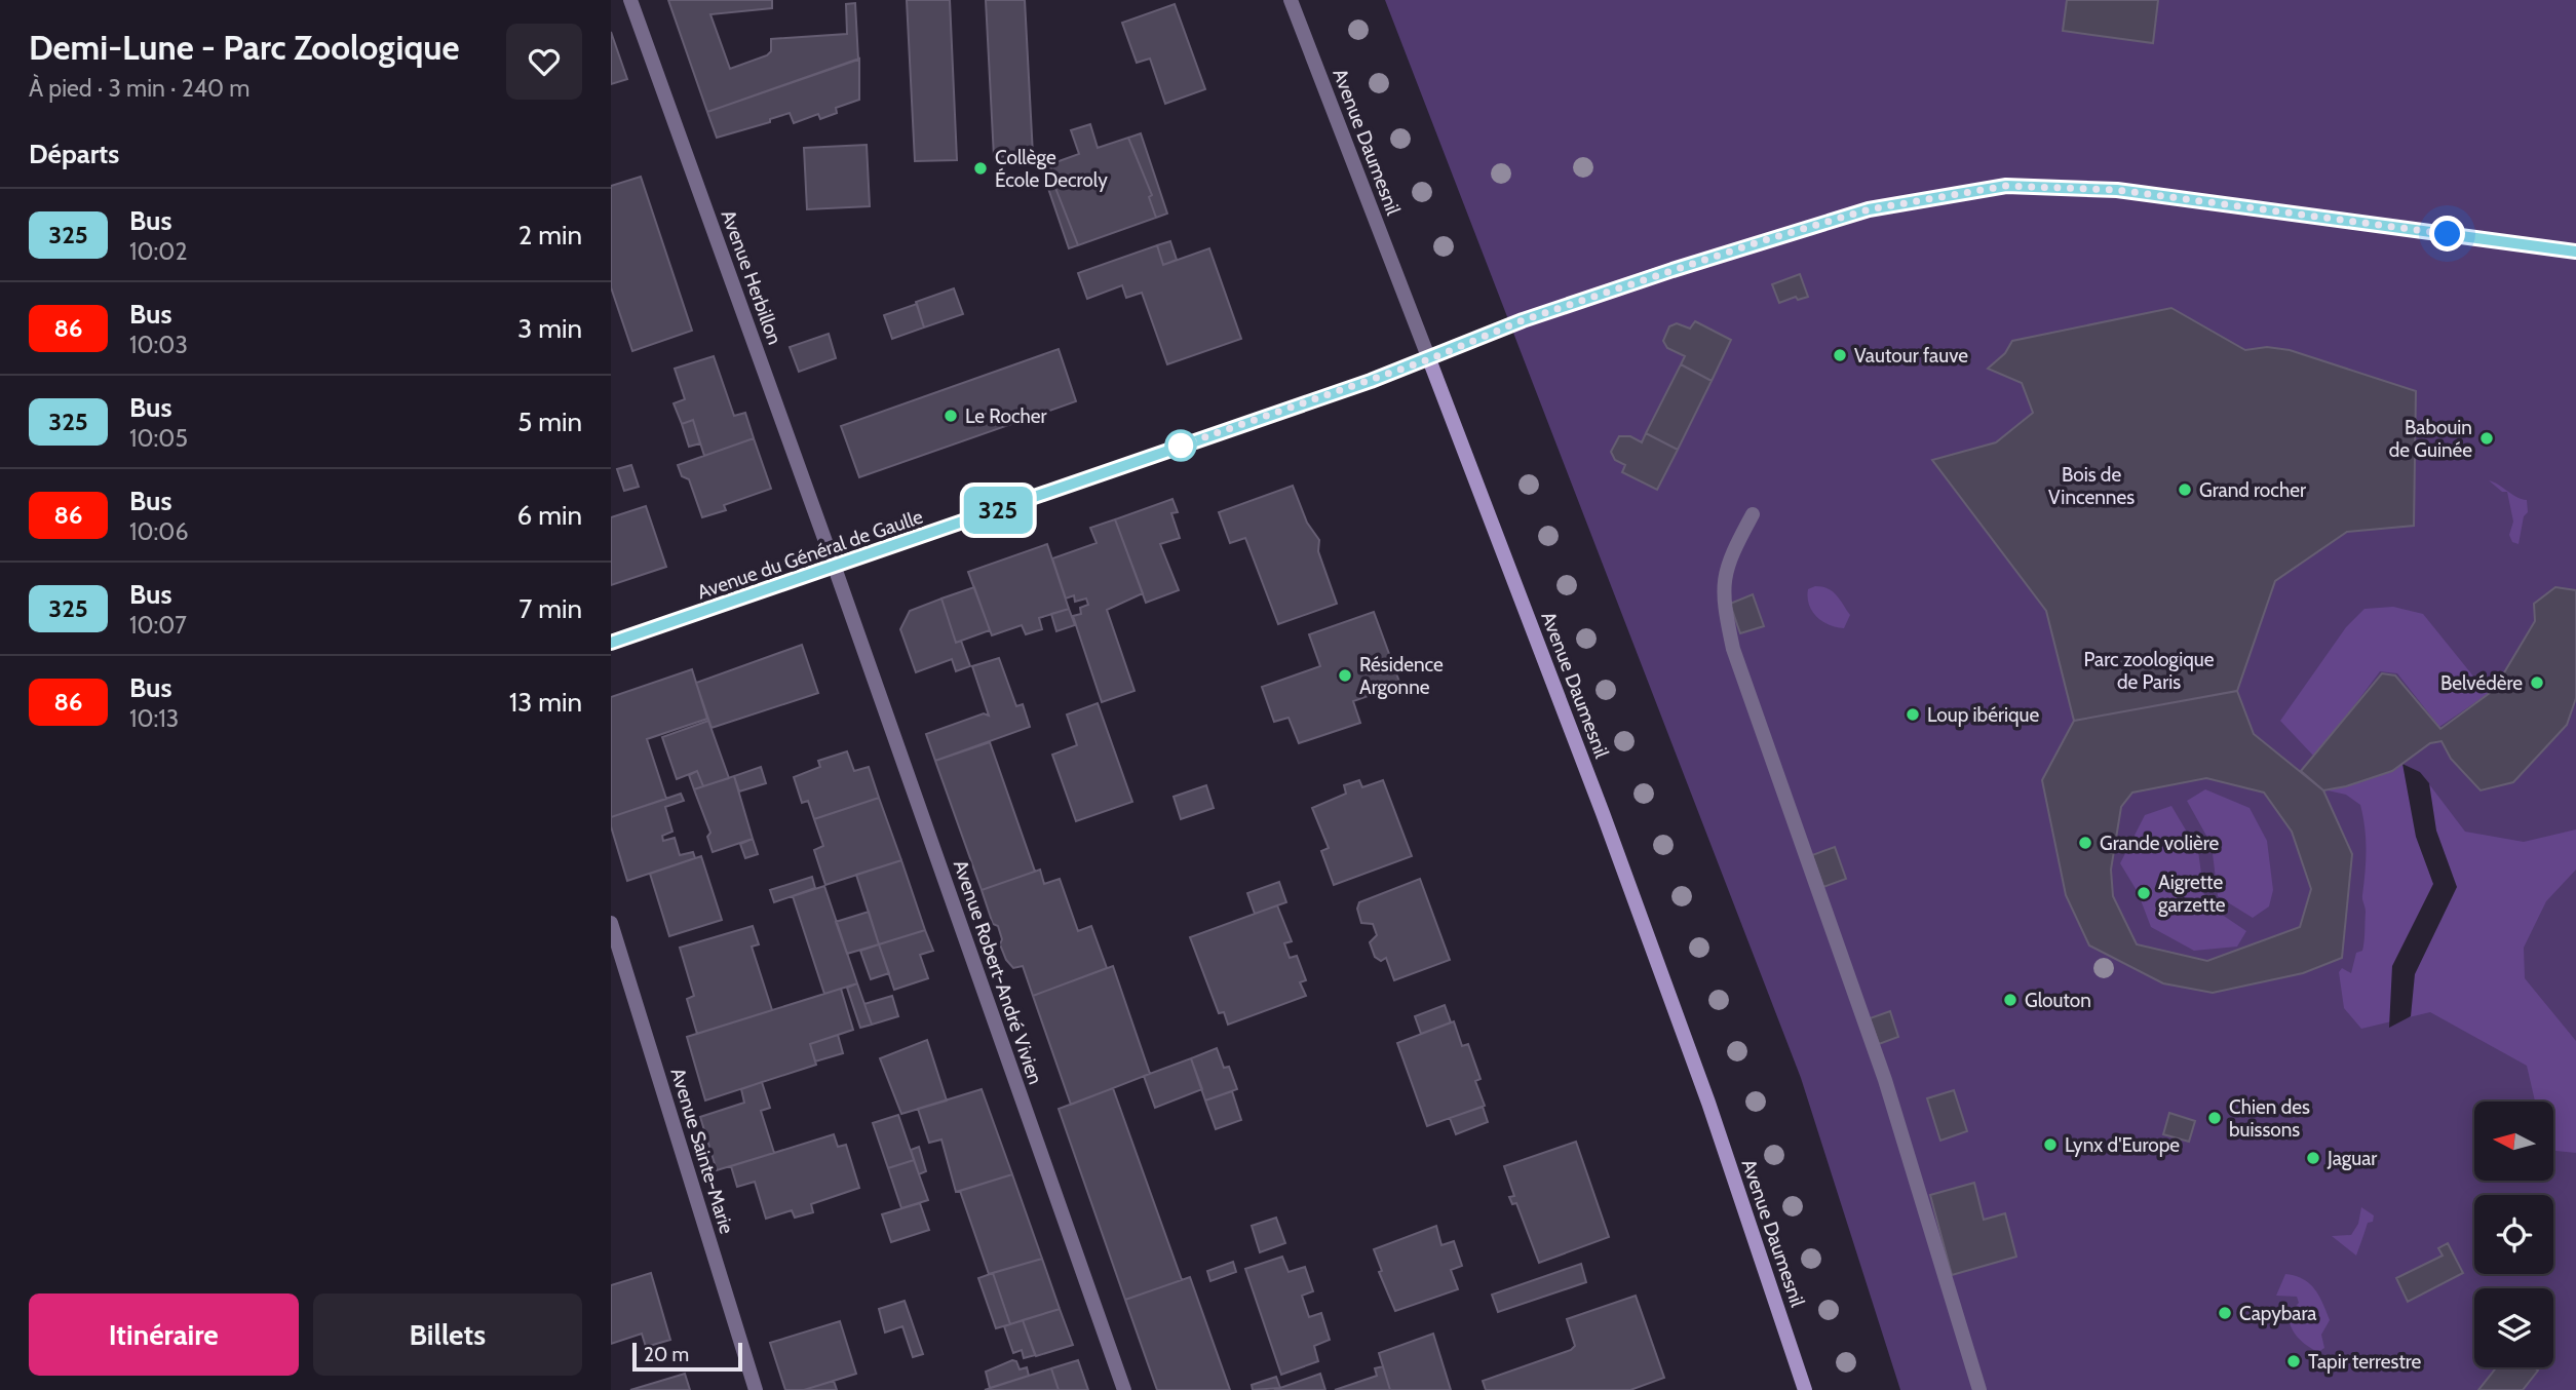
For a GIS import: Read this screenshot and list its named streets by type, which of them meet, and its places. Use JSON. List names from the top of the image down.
{
  "streets": {
    "main road": ["Avenue Daumesnil", "Avenue du Général de Gaulle"],
    "street": ["Avenue Herbillon", "Avenue Robert-André Vivien", "Avenue Sainte-Marie"]
  },
  "crossings": [
    ["Avenue Daumesnil", "Avenue du Général de Gaulle"],
    ["Avenue Herbillon", "Avenue du Général de Gaulle"],
    ["Avenue Herbillon", "Avenue Robert-André Vivien"],
    ["Avenue du Général de Gaulle", "Avenue Robert-André Vivien"]
  ],
  "parks": ["Bois de Vincennes", "Parc zoologique de Paris"],
  "places": [
    "Collège École Decroly",
    "Vautour fauve",
    "Le Rocher",
    "Babouin de Guinée",
    "Grand rocher",
    "Résidence Argonne",
    "Belvédère",
    "Loup ibérique",
    "Grande volière",
    "Aigrette garzette",
    "Glouton",
    "Chien des buissons",
    "Lynx d'Europe",
    "Jaguar",
    "Capybara",
    "Tapir terrestre"
  ],
  "lines": ["bus line 325"],
  "scale_bar": "20 m",
  "north": "left",
  "page": {
    "heading": [
      ["Demi-Lune - Parc Zoologique", "À pied · 3 min · 240 m"],
      "Départs"
    ],
    "on_map": "325",
    "list": [
      {
        "mark": "325",
        "name": "Bus",
        "note": "10:02",
        "value": "2 min"
      },
      {
        "mark": "86",
        "name": "Bus",
        "note": "10:03",
        "value": "3 min"
      },
      {
        "mark": "325",
        "name": "Bus",
        "note": "10:05",
        "value": "5 min"
      },
      {
        "mark": "86",
        "name": "Bus",
        "note": "10:06",
        "value": "6 min"
      },
      {
        "mark": "325",
        "name": "Bus",
        "note": "10:07",
        "value": "7 min"
      },
      {
        "mark": "86",
        "name": "Bus",
        "note": "10:13",
        "value": "13 min"
      }
    ],
    "buttons": ["Itinéraire", "Billets"],
    "scale": "20 m"
  }
}
